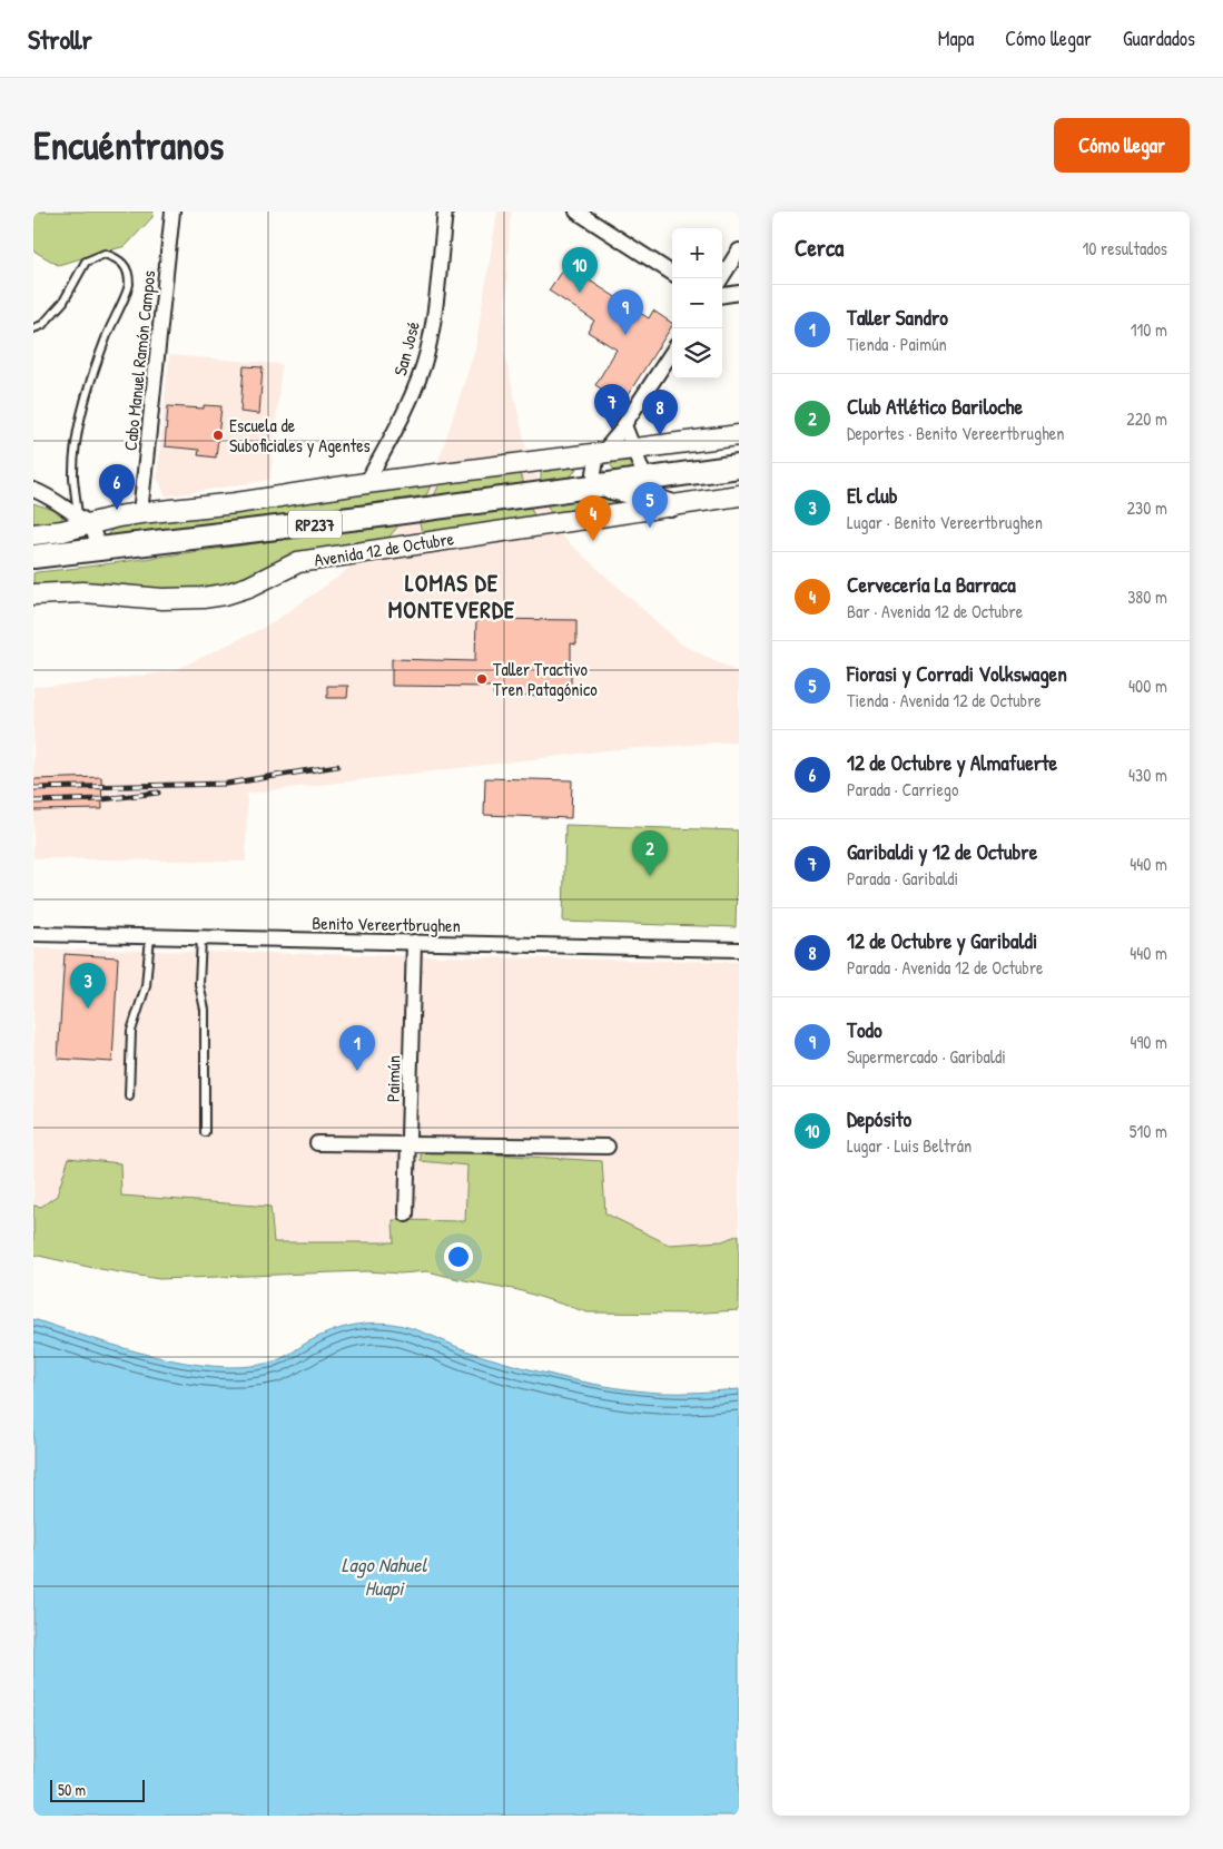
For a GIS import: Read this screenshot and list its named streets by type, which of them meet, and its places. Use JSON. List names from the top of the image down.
{
  "streets": {
    "main road": ["RP237", "Avenida 12 de Octubre"],
    "street": [
      "San José",
      "Cabo Manuel Ramón Campos",
      "Benito Vereertbrughen",
      "Paimún"
    ]
  },
  "crossings": [
    ["Benito Vereertbrughen", "Paimún"]
  ],
  "districts": ["LOMAS DE MONTEVERDE"],
  "water": ["Lago Nahuel Huapi"],
  "places": ["Escuela de Suboficiales y Agentes", "Taller Tractivo Tren Patagónico"],
  "scale_bar": "50 m",
  "page": {
    "header": "Strollr",
    "nav": ["Mapa", "Cómo llegar", "Guardados"],
    "buttons": "Cómo llegar",
    "title": "Encuéntranos",
    "heading": ["Cerca", "10 resultados"],
    "map_buttons": ["+", "−"],
    "pins": [
      "10",
      "9",
      "7",
      "8",
      "6",
      "5",
      "4",
      "2",
      "3",
      "1"
    ],
    "list": [
      {
        "mark": "1",
        "name": "Taller Sandro",
        "note": "Tienda · Paimún",
        "value": "110 m"
      },
      {
        "mark": "2",
        "name": "Club Atlético Bariloche",
        "note": "Deportes · Benito Vereertbrughen",
        "value": "220 m"
      },
      {
        "mark": "3",
        "name": "El club",
        "note": "Lugar · Benito Vereertbrughen",
        "value": "230 m"
      },
      {
        "mark": "4",
        "name": "Cervecería La Barraca",
        "note": "Bar · Avenida 12 de Octubre",
        "value": "380 m"
      },
      {
        "mark": "5",
        "name": "Fiorasi y Corradi Volkswagen",
        "note": "Tienda · Avenida 12 de Octubre",
        "value": "400 m"
      },
      {
        "mark": "6",
        "name": "12 de Octubre y Almafuerte",
        "note": "Parada · Carriego",
        "value": "430 m"
      },
      {
        "mark": "7",
        "name": "Garibaldi y 12 de Octubre",
        "note": "Parada · Garibaldi",
        "value": "440 m"
      },
      {
        "mark": "8",
        "name": "12 de Octubre y Garibaldi",
        "note": "Parada · Avenida 12 de Octubre",
        "value": "440 m"
      },
      {
        "mark": "9",
        "name": "Todo",
        "note": "Supermercado · Garibaldi",
        "value": "490 m"
      },
      {
        "mark": "10",
        "name": "Depósito",
        "note": "Lugar · Luis Beltrán",
        "value": "510 m"
      }
    ],
    "scale": "50 m"
  }
}
